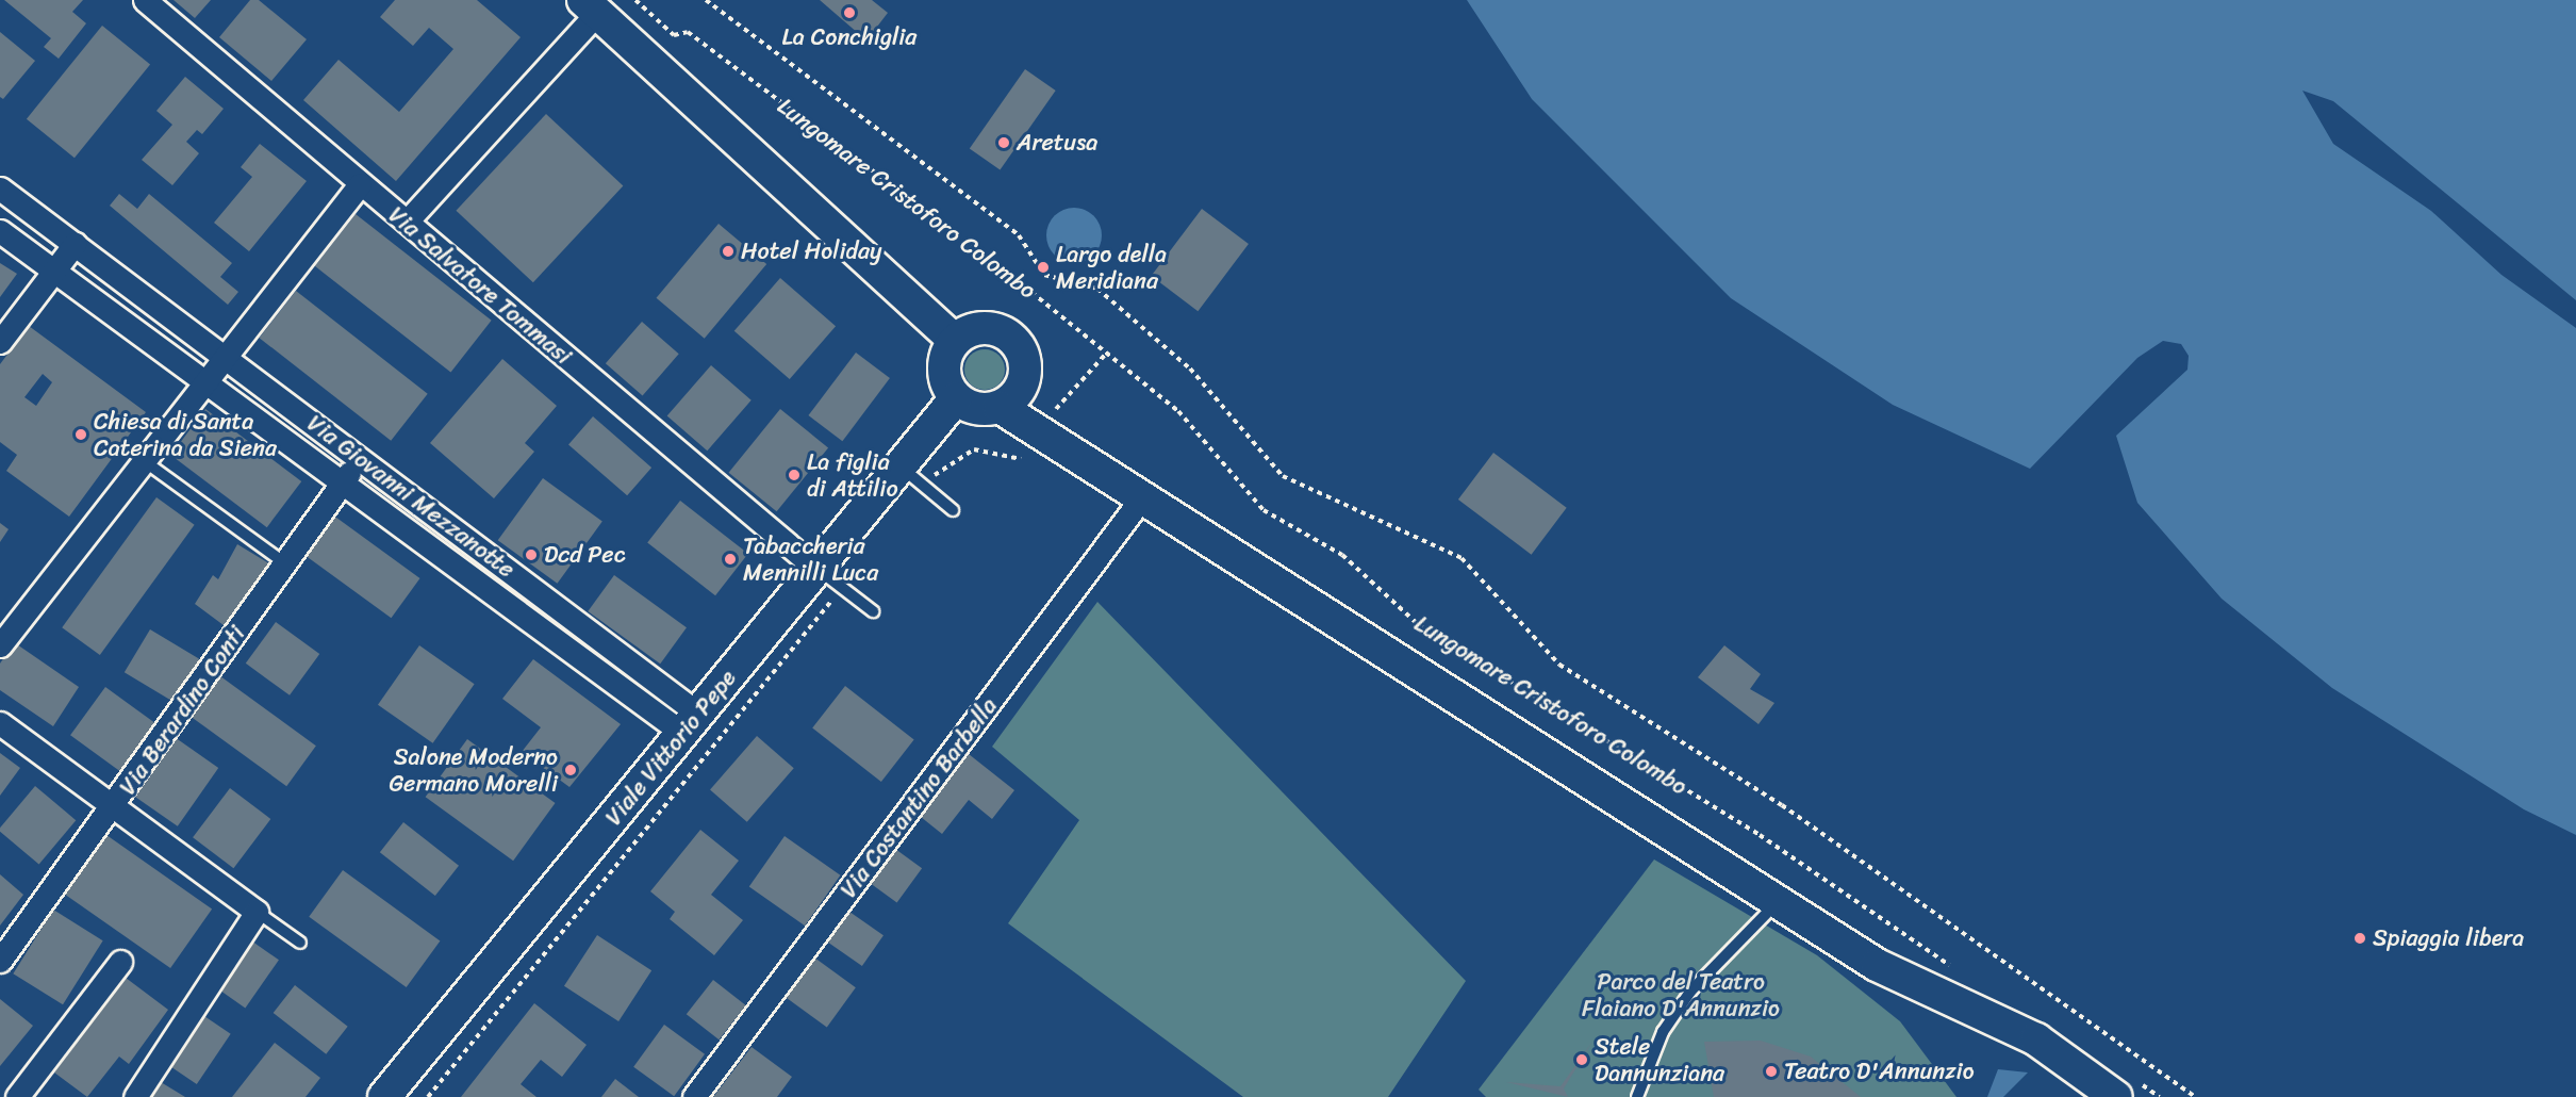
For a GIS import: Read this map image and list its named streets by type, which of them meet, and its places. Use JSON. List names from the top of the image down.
{
  "streets": {
    "street": [
      "Lungomare Cristoforo Colombo",
      "Via Salvatore Tommasi",
      "Via Giovanni Mezzanotte",
      "Via Berardino Conti",
      "Viale Vittorio Pepe",
      "Via Costantino Barbella"
    ]
  },
  "crossings": [
    ["Lungomare Cristoforo Colombo", "Viale Vittorio Pepe"],
    ["Lungomare Cristoforo Colombo", "Via Costantino Barbella"],
    ["Via Salvatore Tommasi", "Viale Vittorio Pepe"],
    ["Via Giovanni Mezzanotte", "Via Berardino Conti"],
    ["Via Giovanni Mezzanotte", "Viale Vittorio Pepe"]
  ],
  "parks": ["Parco del Teatro Flaiano D'Annunzio"],
  "places": [
    "La Conchiglia",
    "Aretusa",
    "Hotel Holiday",
    "Largo della Meridiana",
    "Chiesa di Santa Caterina da Siena",
    "La figlia di Attilio",
    "Dcd Pec",
    "Tabaccheria Mennilli Luca",
    "Salone Moderno Germano Morelli",
    "Spiaggia libera",
    "Stele Dannunziana",
    "Teatro D'Annunzio"
  ]
}
